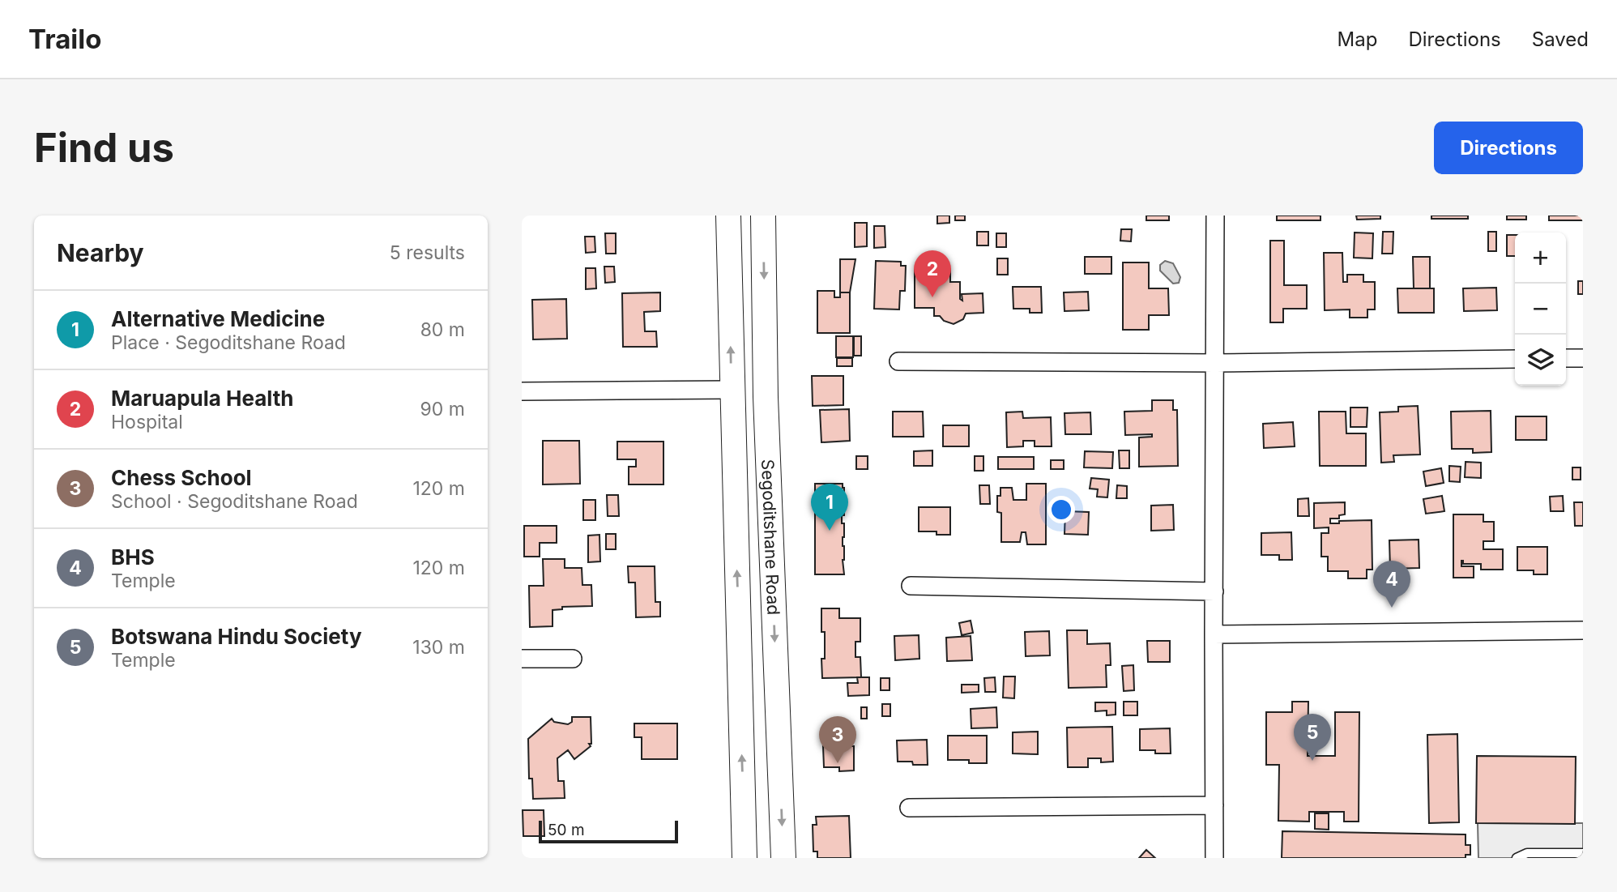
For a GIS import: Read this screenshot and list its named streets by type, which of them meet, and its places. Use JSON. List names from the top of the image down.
{
  "streets": {
    "main road": ["Segoditshane Road"]
  },
  "scale_bar": "50 m",
  "page": {
    "header": "Trailo",
    "nav": ["Map", "Directions", "Saved"],
    "buttons": "Directions",
    "title": "Find us",
    "heading": ["Nearby", "5 results"],
    "map_buttons": ["+", "−"],
    "pins": [
      "2",
      "1",
      "4",
      "5",
      "3"
    ],
    "list": [
      {
        "mark": "1",
        "name": "Alternative Medicine",
        "note": "Place · Segoditshane Road",
        "value": "80 m"
      },
      {
        "mark": "2",
        "name": "Maruapula Health",
        "note": "Hospital",
        "value": "90 m"
      },
      {
        "mark": "3",
        "name": "Chess School",
        "note": "School · Segoditshane Road",
        "value": "120 m"
      },
      {
        "mark": "4",
        "name": "BHS",
        "note": "Temple",
        "value": "120 m"
      },
      {
        "mark": "5",
        "name": "Botswana Hindu Society",
        "note": "Temple",
        "value": "130 m"
      }
    ],
    "scale": "50 m"
  }
}
